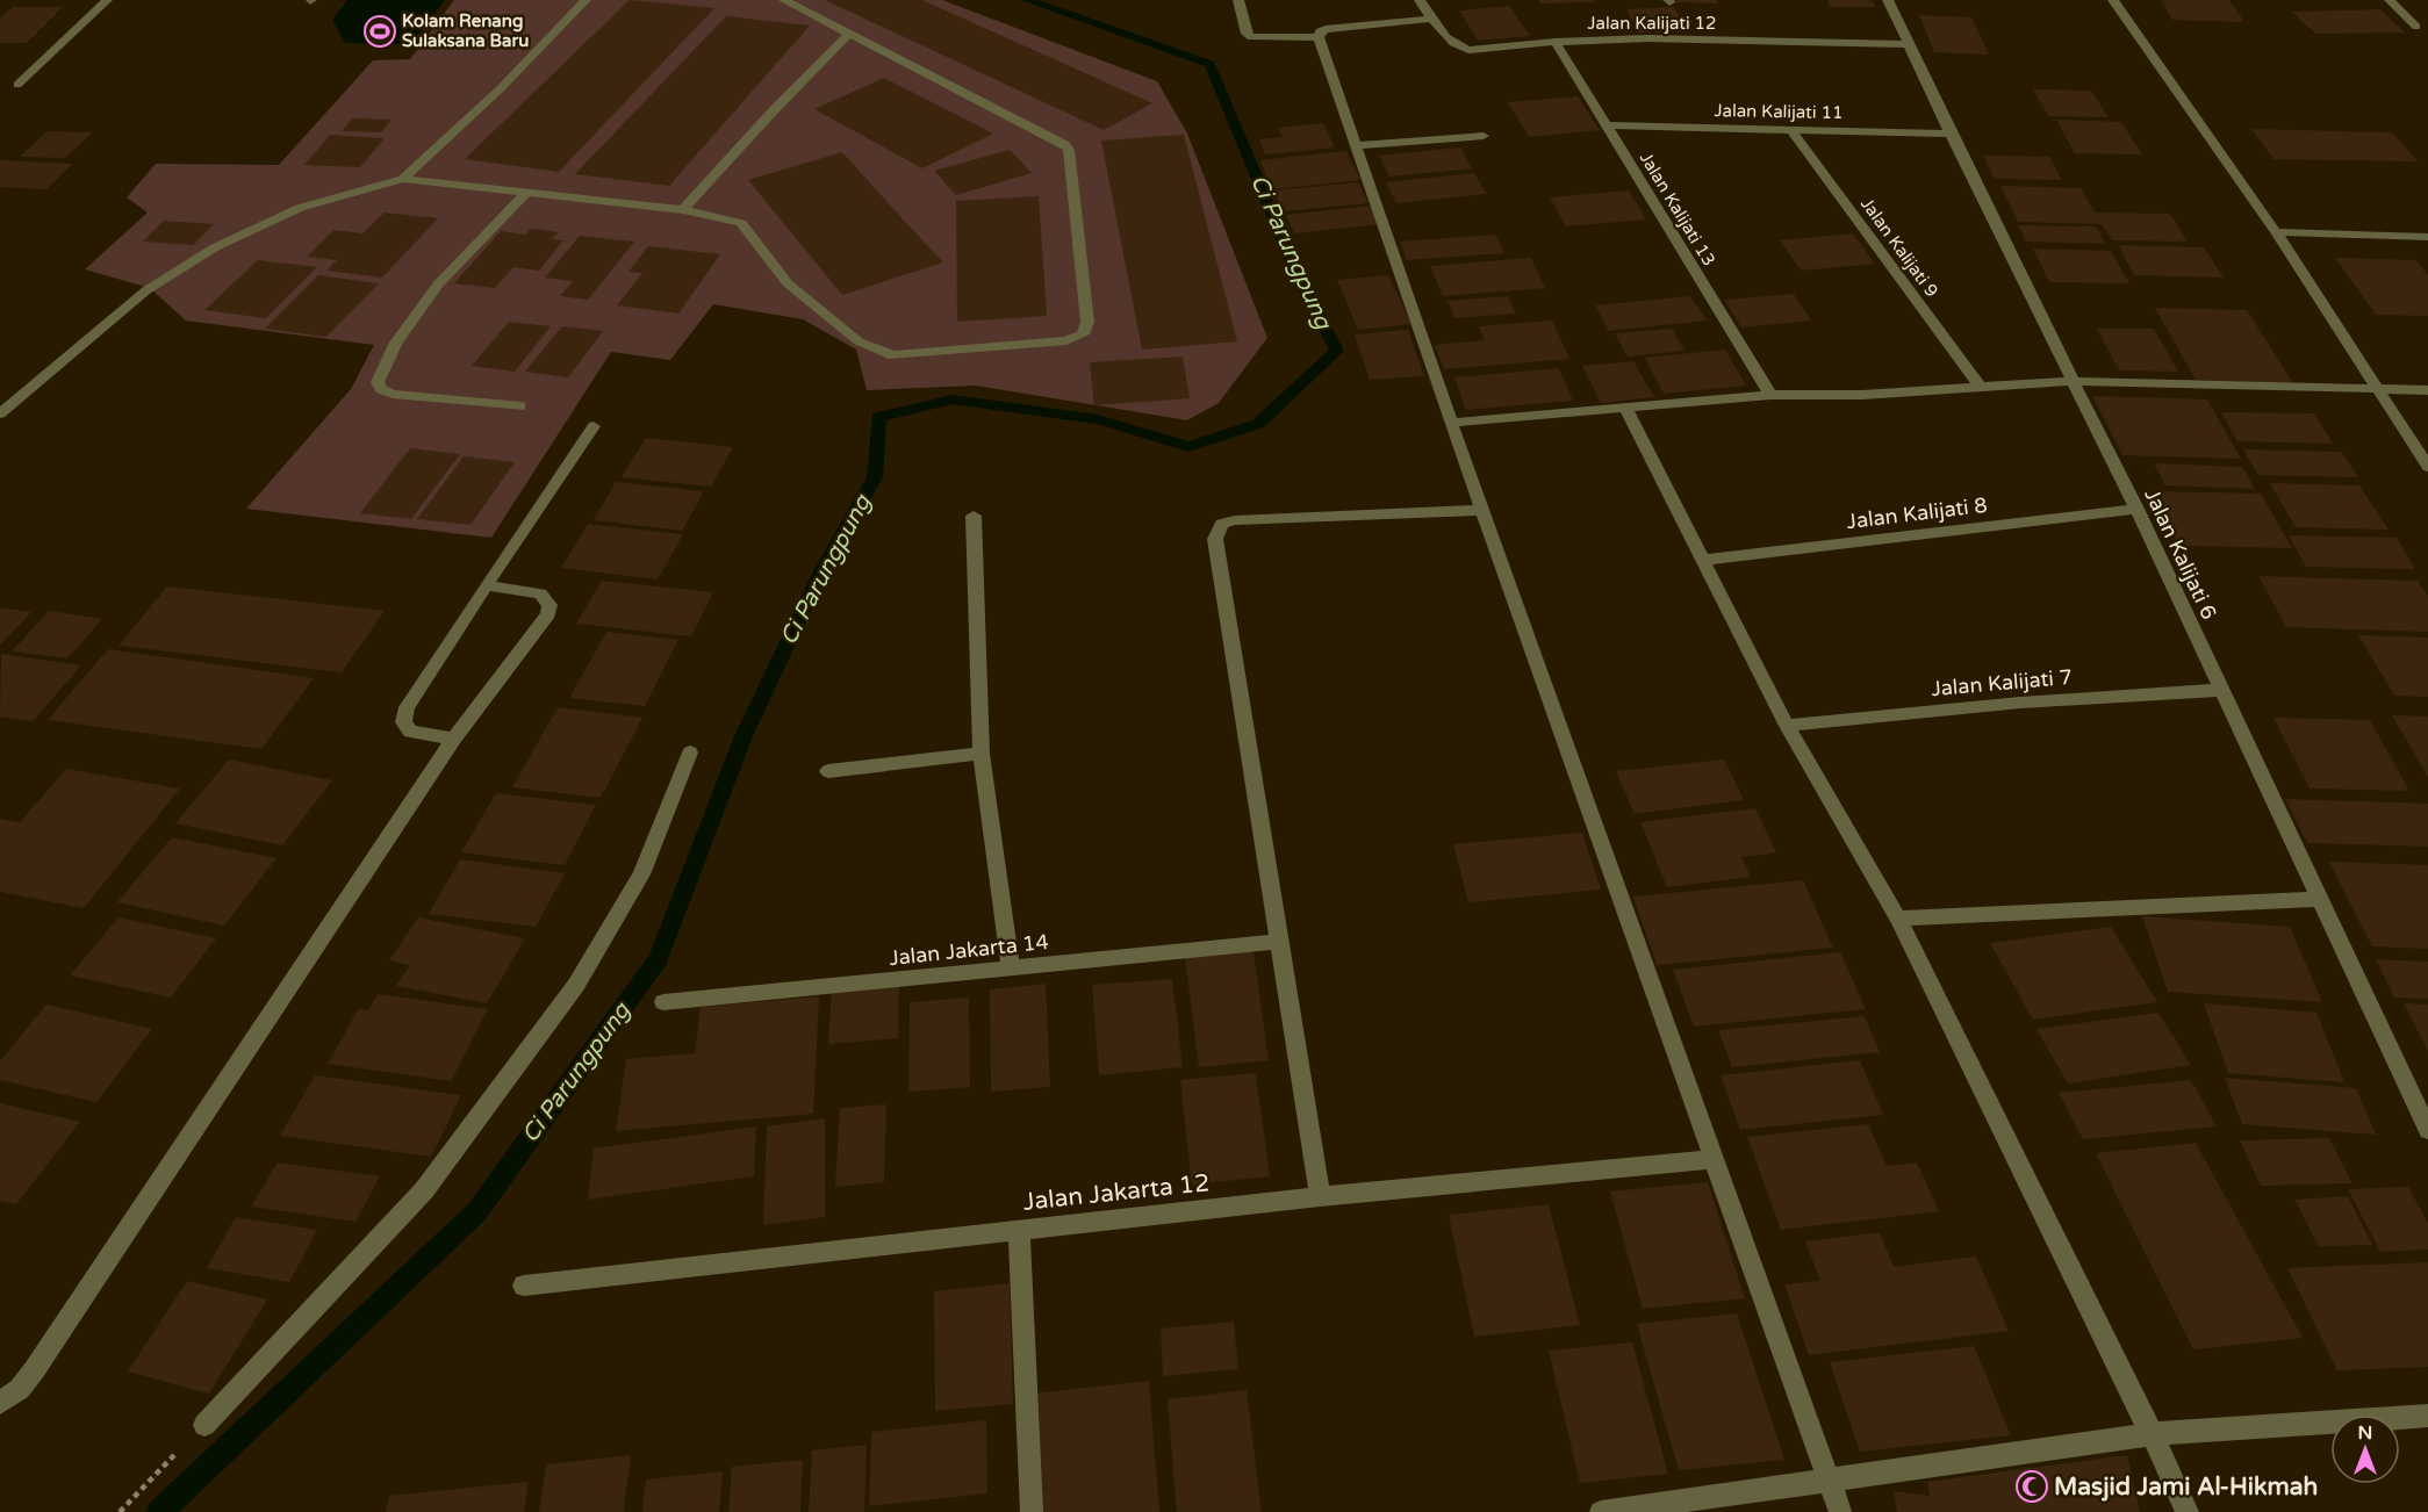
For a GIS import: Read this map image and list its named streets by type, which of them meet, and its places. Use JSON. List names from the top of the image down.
{
  "streets": {
    "street": [
      "Jalan Kalijati 12",
      "Jalan Kalijati 11",
      "Jalan Kalijati 13",
      "Jalan Kalijati 9",
      "Jalan Kalijati 8",
      "Jalan Kalijati 6",
      "Jalan Kalijati 7",
      "Jalan Jakarta 14",
      "Jalan Jakarta 12"
    ]
  },
  "crossings": [
    ["Jalan Kalijati 12", "Jalan Kalijati 13"],
    ["Jalan Kalijati 12", "Jalan Kalijati 6"],
    ["Jalan Kalijati 11", "Jalan Kalijati 13"],
    ["Jalan Kalijati 11", "Jalan Kalijati 9"],
    ["Jalan Kalijati 11", "Jalan Kalijati 6"],
    ["Jalan Kalijati 8", "Jalan Kalijati 6"],
    ["Jalan Kalijati 6", "Jalan Kalijati 7"]
  ],
  "water": ["Ci Parungpung"],
  "places": {
    "sports": ["Kolam Renang Sulaksana Baru"],
    "mosque": ["Masjid Jami Al-Hikmah"]
  },
  "north": "top"
}
